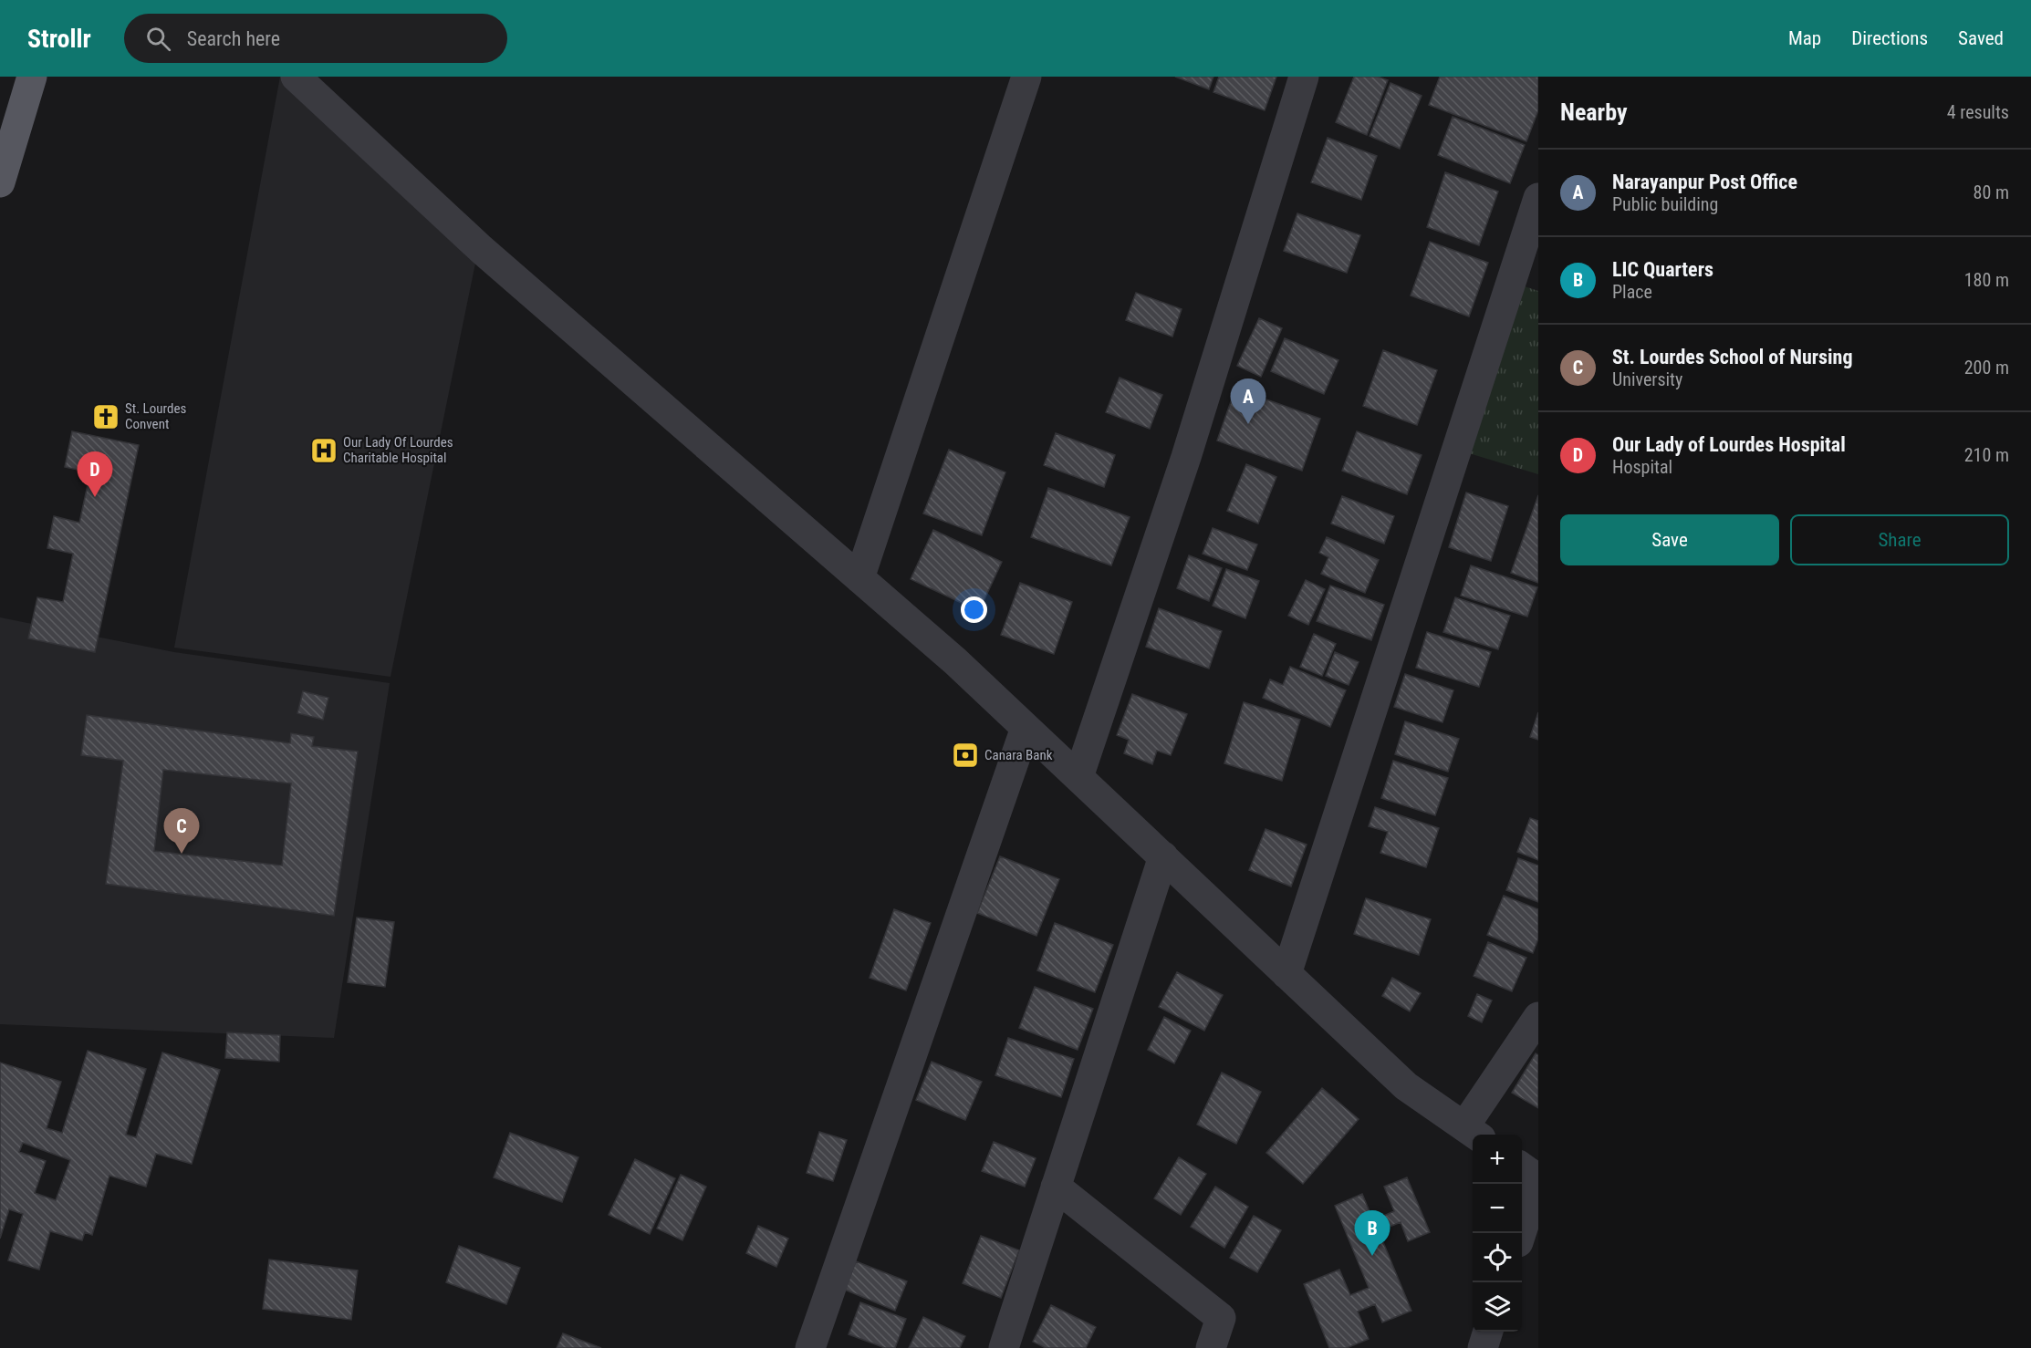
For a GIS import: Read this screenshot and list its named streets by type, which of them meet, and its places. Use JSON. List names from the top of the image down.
{
  "places": {
    "church": ["St. Lourdes Convent"],
    "hospital": ["Our Lady Of Lourdes Charitable Hospital"],
    "bank": ["Canara Bank"]
  },
  "page": {
    "header": "Strollr",
    "search": "Search here",
    "nav": ["Map", "Directions", "Saved"],
    "heading": ["Nearby", "4 results"],
    "list": [
      {
        "mark": "A",
        "name": "Narayanpur Post Office",
        "note": "Public building",
        "value": "80 m"
      },
      {
        "mark": "B",
        "name": "LIC Quarters",
        "note": "Place",
        "value": "180 m"
      },
      {
        "mark": "C",
        "name": "St. Lourdes School of Nursing",
        "note": "University",
        "value": "200 m"
      },
      {
        "mark": "D",
        "name": "Our Lady of Lourdes Hospital",
        "note": "Hospital",
        "value": "210 m"
      }
    ],
    "pins": [
      "A",
      "D",
      "C",
      "B"
    ],
    "buttons": ["Save", "Share"],
    "map_buttons": ["+", "−"]
  }
}
